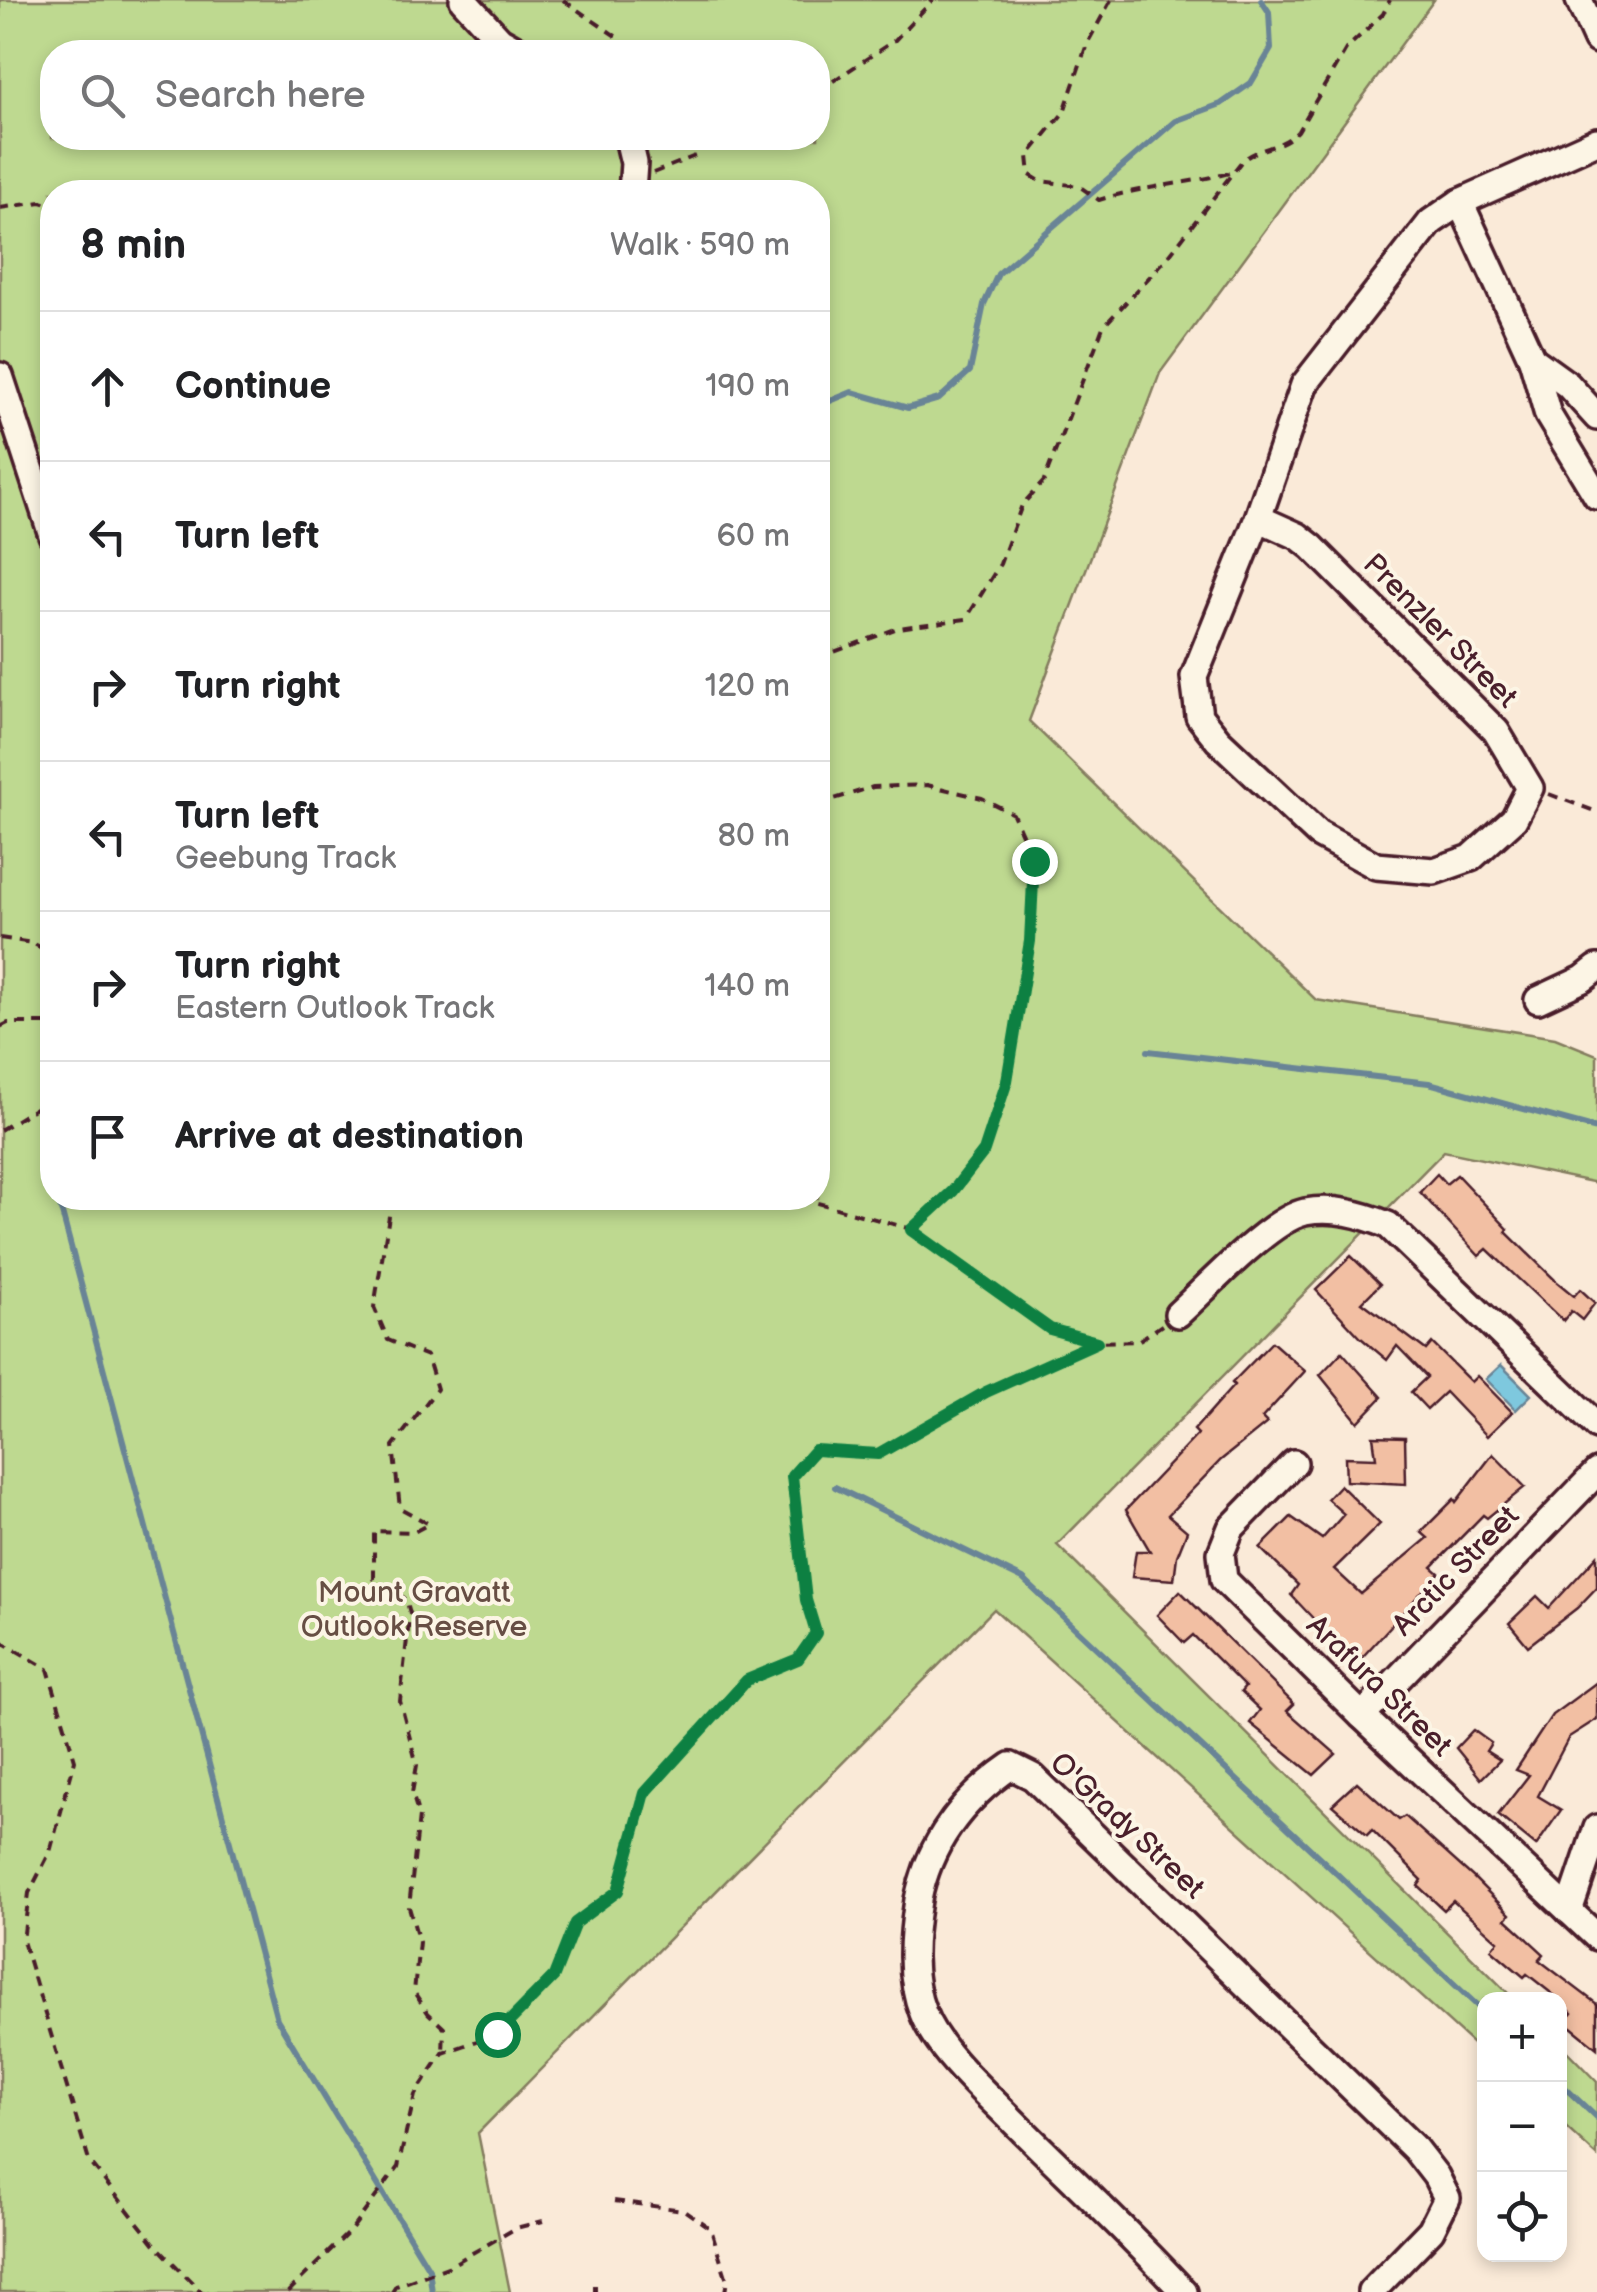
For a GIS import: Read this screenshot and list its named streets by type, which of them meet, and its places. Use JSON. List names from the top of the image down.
{
  "streets": {
    "street": [
      "Prenzler Street",
      "Arctic Street",
      "Arafura Street",
      "O'Grady Street"
    ]
  },
  "crossings": [
    ["Arctic Street", "Arafura Street"]
  ],
  "parks": ["Mount Gravatt Outlook Reserve"],
  "page": {
    "search": "Search here",
    "heading": ["8 min", "Walk · 590 m"],
    "list": [
      ["Continue", "190 m"],
      ["Turn left", "60 m"],
      ["Turn right", "120 m"],
      ["Turn left", "Geebung Track", "80 m"],
      ["Turn right", "Eastern Outlook Track", "140 m"],
      "Arrive at destination"
    ],
    "map_buttons": ["+", "−"]
  }
}
